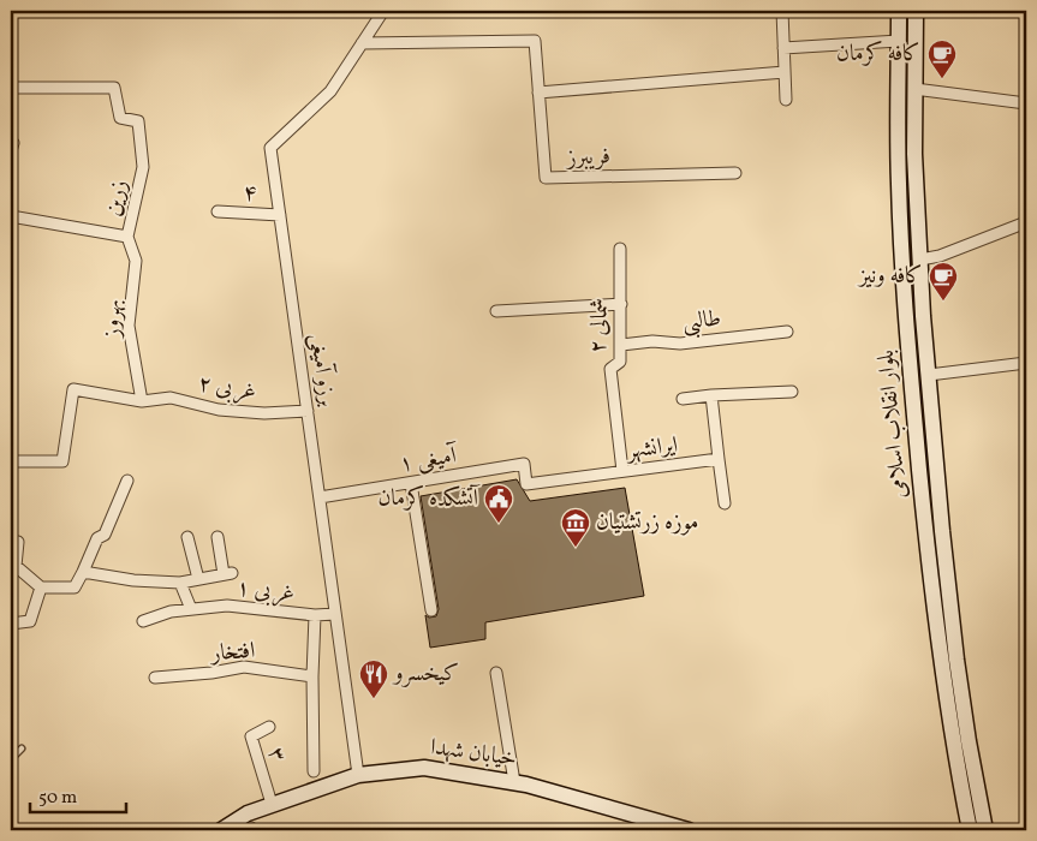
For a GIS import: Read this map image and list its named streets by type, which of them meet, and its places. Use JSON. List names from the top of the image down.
{
  "streets": {
    "main road": ["بلوار انقلاب اسلامی", "خیابان شهدا"],
    "street": [
      "فریبرز",
      "۴",
      "زرین",
      "بهروز",
      "طالبی",
      "۲ شمالی",
      "برزو آمیغی",
      "۲ غربی",
      "ایرانشهر",
      "آمیغی ۱",
      "۱ غربی",
      "افتخار",
      "۳"
    ]
  },
  "crossings": [
    ["فریبرز", "برزو آمیغی"],
    ["۴", "برزو آمیغی"],
    ["زرین", "بهروز"],
    ["بهروز", "۲ غربی"],
    ["طالبی", "۲ شمالی"],
    ["۲ شمالی", "ایرانشهر"],
    ["برزو آمیغی", "۲ غربی"],
    ["برزو آمیغی", "آمیغی ۱"],
    ["برزو آمیغی", "۱ غربی"],
    ["برزو آمیغی", "خیابان شهدا"],
    ["ایرانشهر", "آمیغی ۱"],
    ["خیابان شهدا", "۳"]
  ],
  "places": {
    "cafe": ["کافه کرمان", "کافه ونیز"],
    "public building": ["آتشکده کرمان"],
    "museum": ["موزه زرتشتیان"],
    "restaurant": ["کیخسرو"]
  },
  "scale_bar": "50 m"
}
